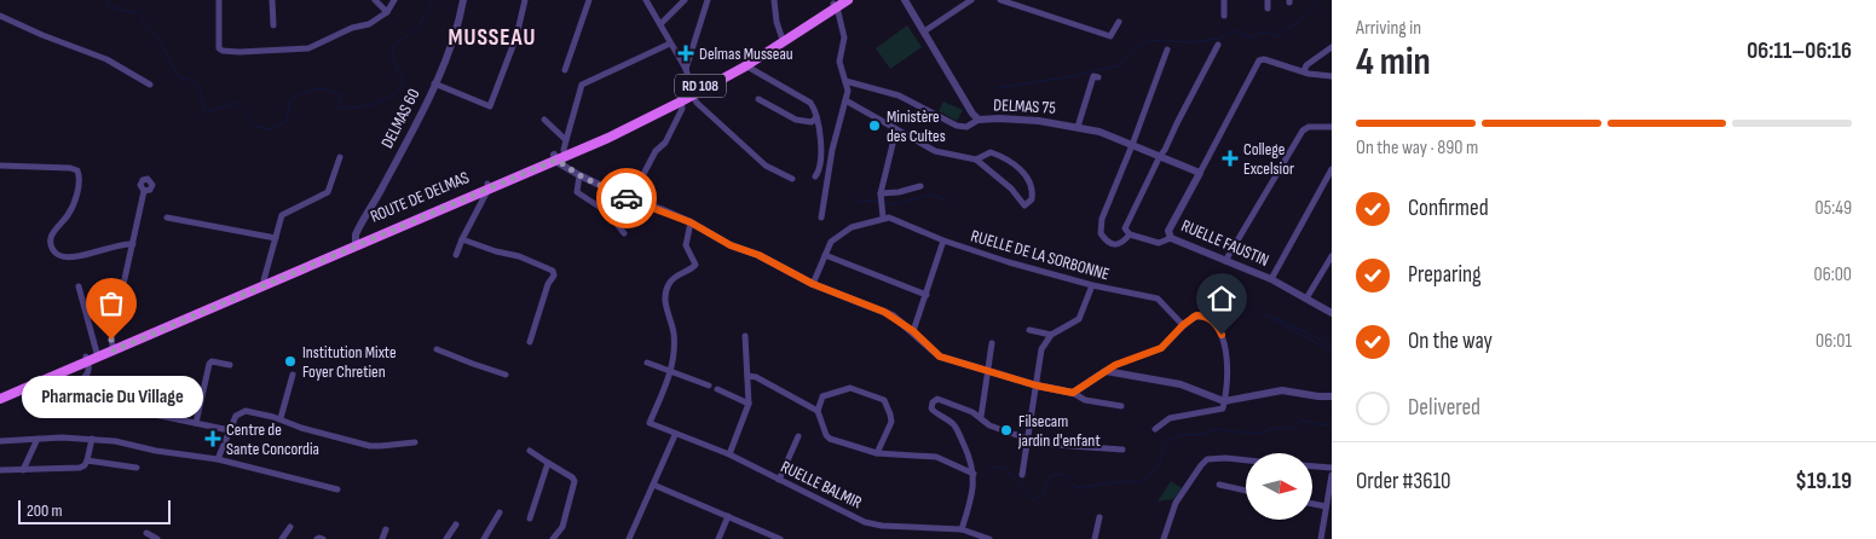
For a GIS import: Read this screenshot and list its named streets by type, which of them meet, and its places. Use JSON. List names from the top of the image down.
{
  "streets": {
    "main road": ["RD 108", "ROUTE DE DELMAS"],
    "street": [
      "DELMAS 75",
      "DELMAS 60",
      "RUELLE FAUSTIN",
      "RUELLE DE LA SORBONNE",
      "RUELLE BALMIR"
    ]
  },
  "crossings": [
    ["DELMAS 75", "RUELLE FAUSTIN"],
    ["DELMAS 60", "ROUTE DE DELMAS"]
  ],
  "districts": ["MUSSEAU"],
  "places": {
    "health": ["Delmas Musseau", "College Excelsior", "Centre de Sante Concordia"],
    "other": [
      "Ministère des Cultes",
      "Pharmacie Du Village",
      "Institution Mixte Foyer Chretien",
      "Filsecam jardin d'enfant"
    ]
  },
  "scale_bar": "200 m",
  "north": "right",
  "page": {
    "heading": ["4 min", "Arriving in", "06:11–06:16"],
    "panel": ["Order #3610", "$19.19"],
    "bar": "On the way · 890 m",
    "list": [
      ["Confirmed", "05:49"],
      ["Preparing", "06:00"],
      ["On the way", "06:01"],
      "Delivered"
    ],
    "bubble": "Pharmacie Du Village",
    "scale": "200 m"
  }
}
